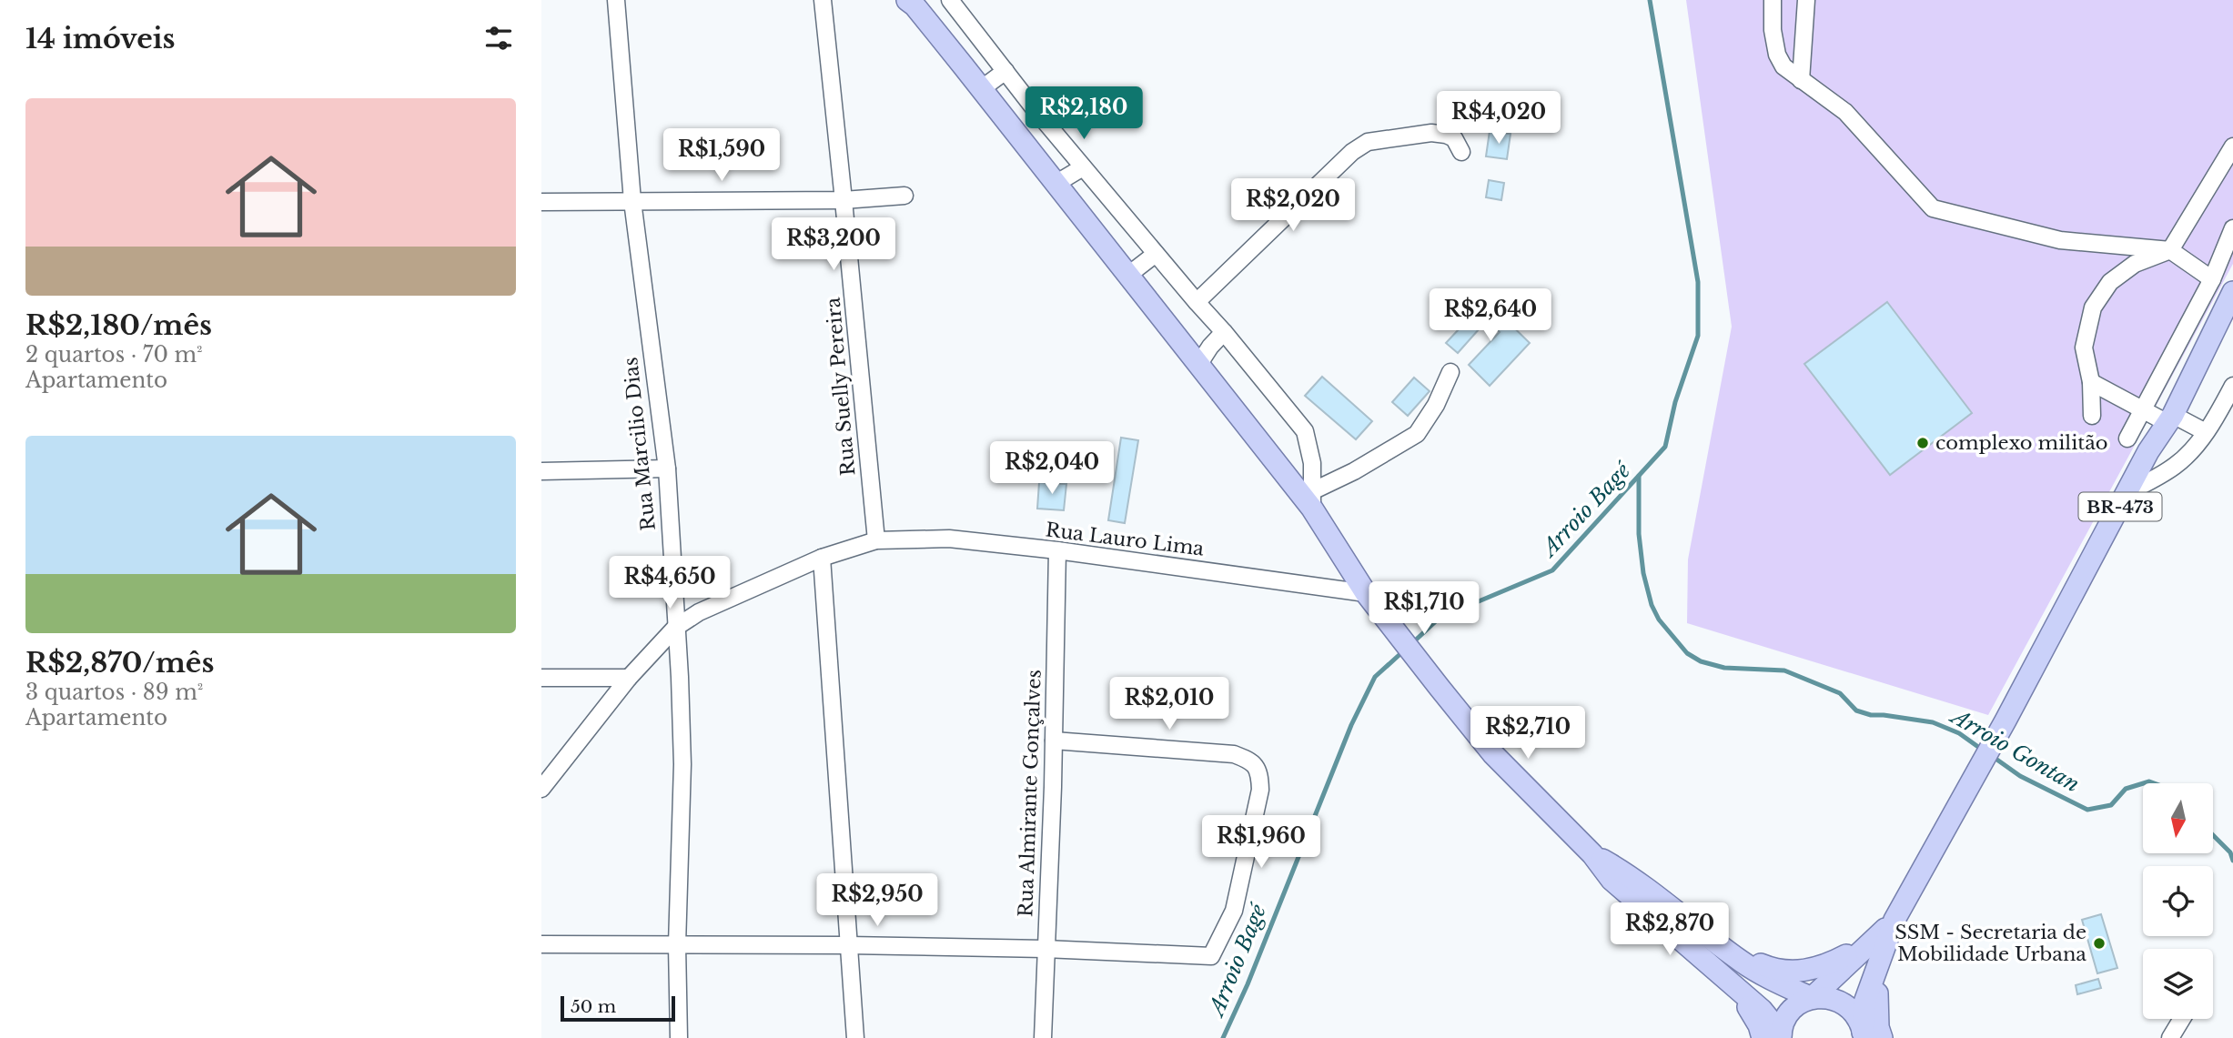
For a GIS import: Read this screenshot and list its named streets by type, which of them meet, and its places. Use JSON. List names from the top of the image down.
{
  "streets": {
    "main road": ["BR-473"],
    "street": [
      "Rua Suelly Pereira",
      "Rua Marcilio Dias",
      "Rua Lauro Lima",
      "Rua Almirante Gonçalves"
    ]
  },
  "crossings": [
    ["Rua Suelly Pereira", "Rua Lauro Lima"],
    ["Rua Marcilio Dias", "Rua Lauro Lima"],
    ["Rua Lauro Lima", "Rua Almirante Gonçalves"]
  ],
  "water": ["Arroio Bagé", "Arroio Gontan"],
  "places": ["complexo militão", "SSM - Secretaria de Mobilidade Urbana"],
  "scale_bar": "50 m",
  "north": "bottom",
  "page": {
    "heading": "14 imóveis",
    "list": [
      {
        "name": "R$2,180/mês",
        "note": "2 quartos · 70 m² · Apartamento"
      },
      {
        "name": "R$2,870/mês",
        "note": "3 quartos · 89 m² · Apartamento"
      }
    ],
    "price": [
      "R$2,180",
      "R$4,020",
      "R$1,590",
      "R$2,020",
      "R$3,200",
      "R$2,640",
      "R$2,040",
      "R$4,650",
      "R$1,710",
      "R$2,010",
      "R$2,710",
      "R$1,960",
      "R$2,950",
      "R$2,870"
    ],
    "scale": "50 m"
  }
}
